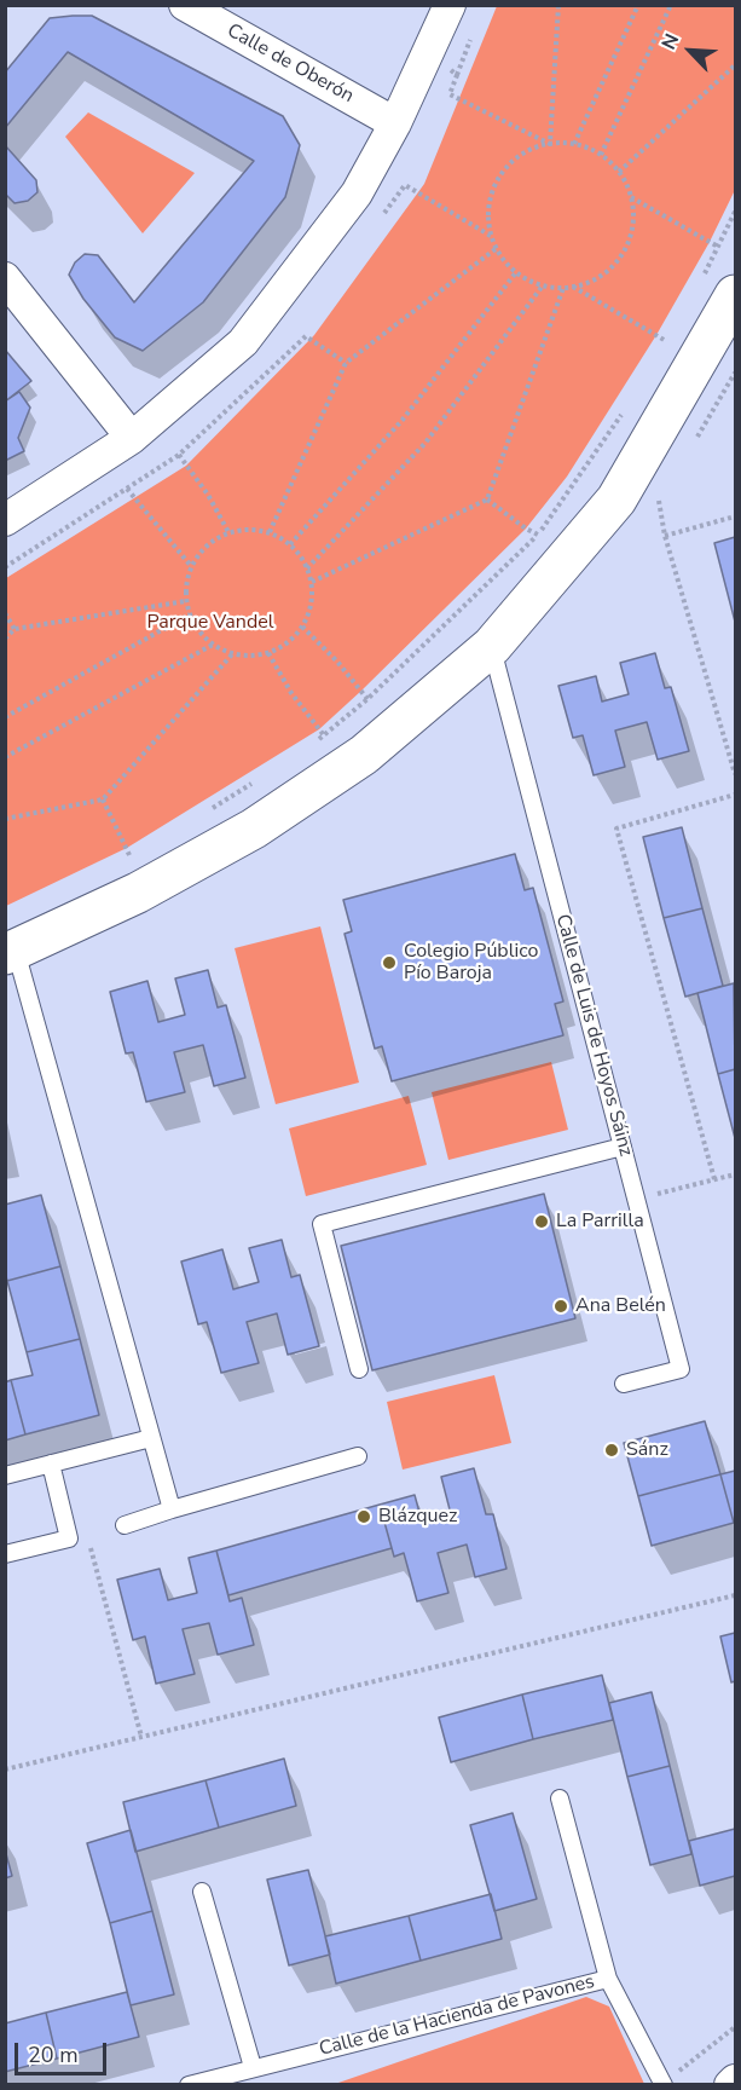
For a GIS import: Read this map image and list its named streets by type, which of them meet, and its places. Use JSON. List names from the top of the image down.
{
  "streets": {
    "street": ["Calle de Oberón"],
    "lane": ["Calle de Luis de Hoyos Sáinz", "Calle de la Hacienda de Pavones"]
  },
  "parks": ["Parque Vandel"],
  "places": [
    "Colegio Público Pío Baroja",
    "La Parrilla",
    "Ana Belén",
    "Sánz",
    "Blázquez"
  ],
  "scale_bar": "20 m",
  "north": "top left"
}
